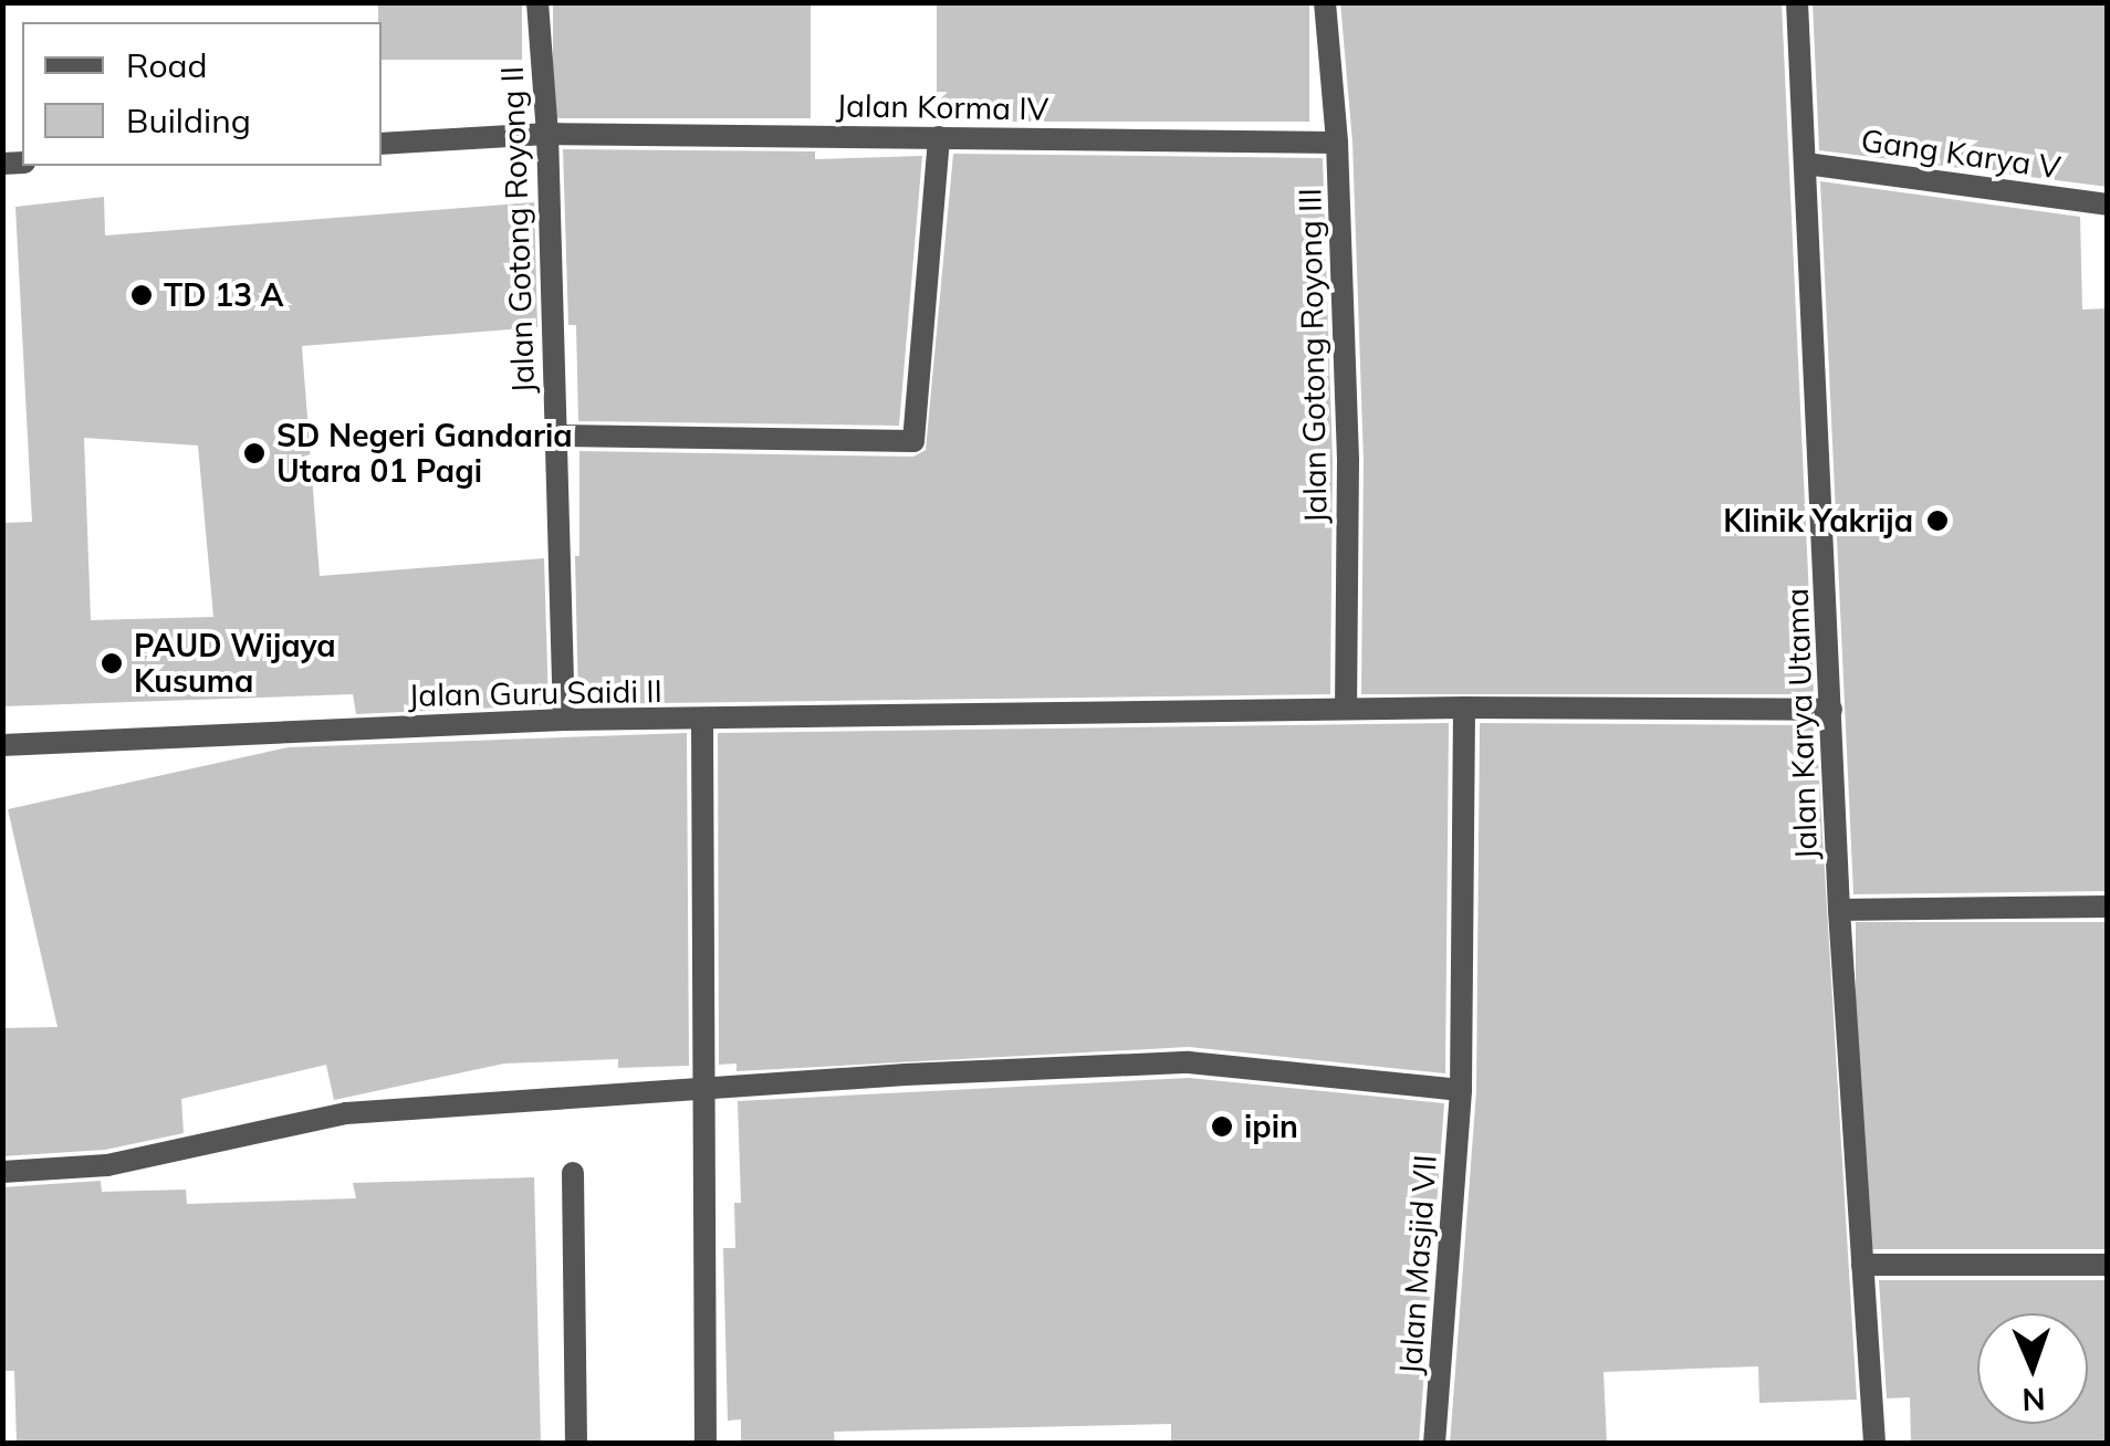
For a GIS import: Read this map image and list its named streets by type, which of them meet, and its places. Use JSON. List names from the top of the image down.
{
  "streets": {
    "street": [
      "Jalan Korma IV",
      "Gang Karya V",
      "Jalan Gotong Royong II",
      "Jalan Gotong Royong III",
      "Jalan Guru Saidi II",
      "Jalan Karya Utama",
      "Jalan Masjid VII"
    ]
  },
  "crossings": [
    ["Jalan Korma IV", "Jalan Gotong Royong II"],
    ["Jalan Korma IV", "Jalan Gotong Royong III"],
    ["Gang Karya V", "Jalan Karya Utama"],
    ["Jalan Gotong Royong II", "Jalan Guru Saidi II"]
  ],
  "places": [
    "TD 13 A",
    "SD Negeri Gandaria Utara 01 Pagi",
    "Klinik Yakrija",
    "PAUD Wijaya Kusuma",
    "ipin"
  ],
  "legend": ["Road", "Building"],
  "north": "bottom"
}
